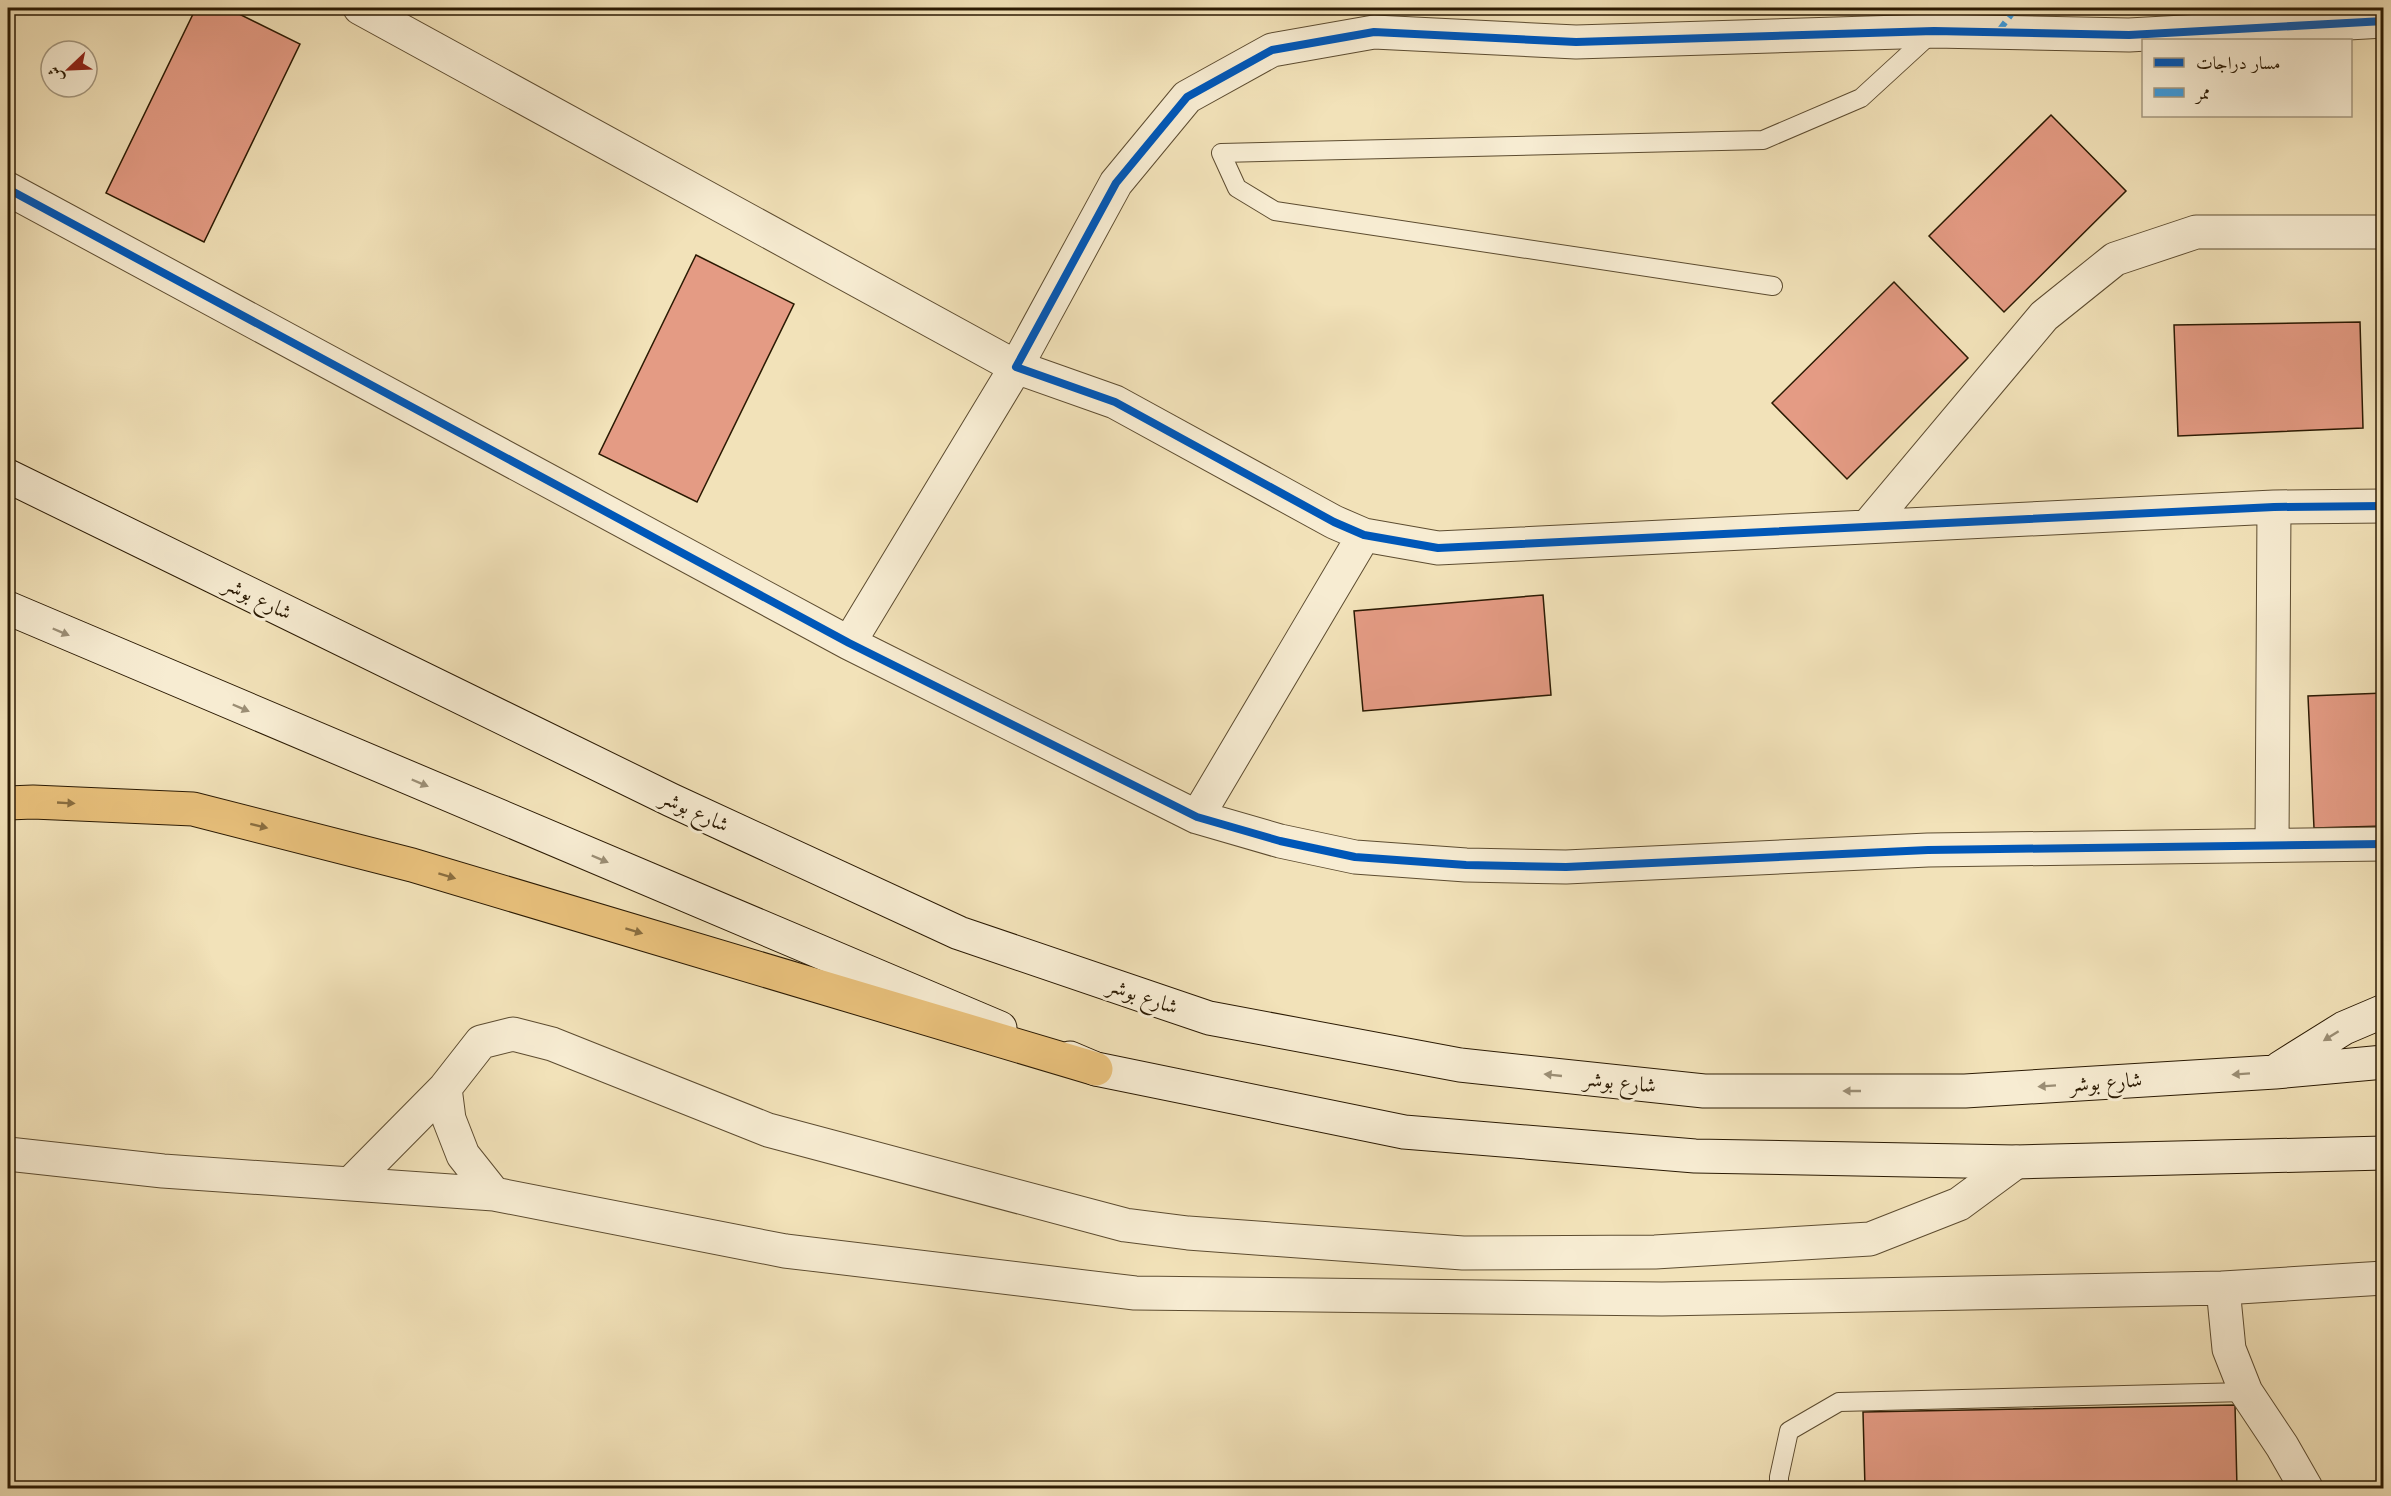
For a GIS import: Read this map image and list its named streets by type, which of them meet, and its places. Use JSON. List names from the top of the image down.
{
  "streets": {
    "street": ["شارع بوشر"]
  },
  "legend": ["مسار دراجات", "ممر"],
  "north": "bottom left"
}
